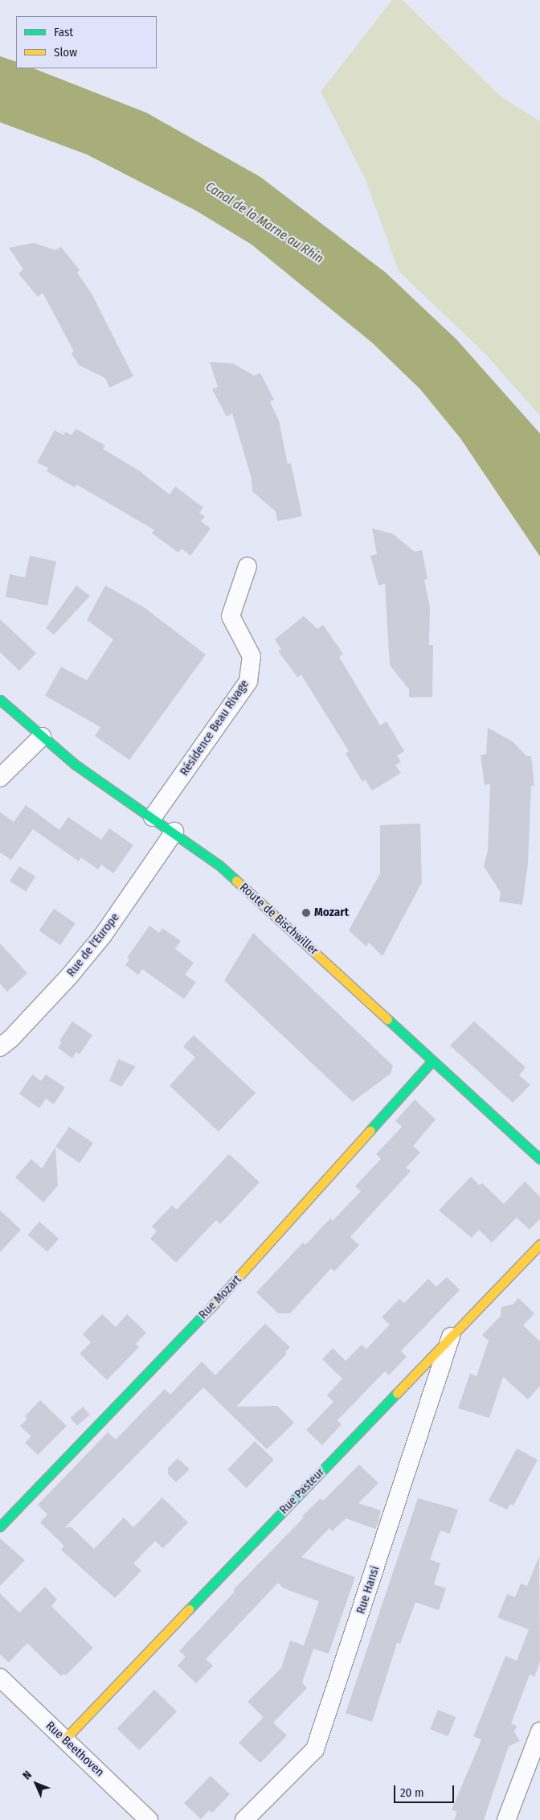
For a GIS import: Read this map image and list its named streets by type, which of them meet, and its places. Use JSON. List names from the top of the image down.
{
  "streets": {
    "street": [
      "Résidence Beau Rivage",
      "Route de Bischwiller",
      "Rue de l'Europe",
      "Rue Mozart",
      "Rue Pasteur",
      "Rue Hansi",
      "Rue Beethoven"
    ]
  },
  "crossings": [
    ["Résidence Beau Rivage", "Route de Bischwiller"],
    ["Route de Bischwiller", "Rue de l'Europe"],
    ["Route de Bischwiller", "Rue Mozart"],
    ["Rue Pasteur", "Rue Hansi"],
    ["Rue Pasteur", "Rue Beethoven"]
  ],
  "water": ["Canal de la Marne au Rhin"],
  "places": ["Mozart"],
  "legend": ["Fast", "Slow"],
  "scale_bar": "20 m",
  "north": "top left"
}
